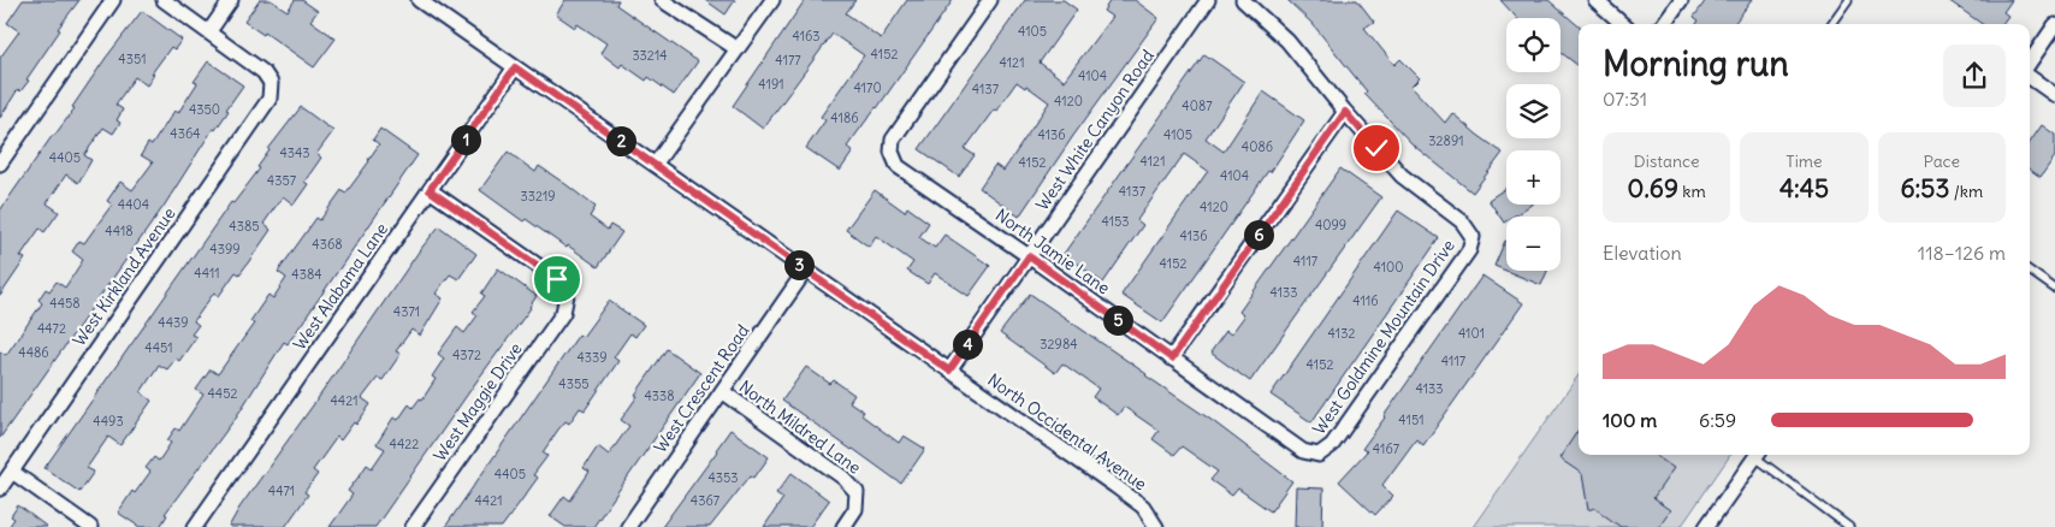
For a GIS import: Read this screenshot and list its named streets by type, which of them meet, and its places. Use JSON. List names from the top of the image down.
{
  "streets": {
    "street": [
      "West White Canyon Road",
      "North Jamie Lane",
      "West Kirkland Avenue",
      "West Alabama Lane",
      "West Goldmine Mountain Drive",
      "West Crescent Road",
      "West Maggie Drive",
      "North Mildred Lane",
      "North Occidental Avenue"
    ]
  },
  "crossings": [
    ["West White Canyon Road", "North Jamie Lane"],
    ["West White Canyon Road", "North Occidental Avenue"],
    ["North Jamie Lane", "West Goldmine Mountain Drive"],
    ["West Alabama Lane", "West Maggie Drive"],
    ["West Alabama Lane", "North Occidental Avenue"],
    ["West Crescent Road", "North Mildred Lane"],
    ["West Crescent Road", "North Occidental Avenue"]
  ],
  "house_numbers": [
    "4105",
    "4163",
    "4152",
    "33214",
    "4351",
    "4177",
    "4121",
    "4104",
    "4191",
    "4170",
    "4137",
    "4120",
    "4087",
    "4350",
    "4186",
    "4364",
    "4136",
    "4105",
    "32891",
    "4086",
    "4343",
    "4405",
    "4121",
    "4152",
    "4104",
    "4357",
    "4137",
    "33219",
    "4404",
    "4120",
    "4153",
    "4099",
    "4385",
    "4418",
    "4136",
    "4368",
    "4399",
    "4117",
    "4152",
    "4100",
    "4411",
    "4384",
    "4133",
    "4116",
    "4458",
    "4371",
    "4439",
    "4472",
    "4132",
    "4101",
    "32984",
    "4451",
    "4486",
    "4372",
    "4339",
    "4117",
    "4152",
    "4355",
    "4133",
    "4452",
    "4338",
    "4421",
    "4151",
    "4493",
    "4422",
    "4167",
    "4405",
    "4353",
    "4471",
    "4421",
    "4367"
  ],
  "page": {
    "map_buttons": ["+", "−"],
    "heading": ["Morning run", "07:31"],
    "pins": [
      "1",
      "2",
      "6",
      "3",
      "5",
      "4"
    ],
    "stats": [
      ["Distance", "0.69 km"],
      ["Time", "4:45"],
      ["Pace", "6:53 /km"]
    ],
    "chart": ["Elevation", "118–126 m"],
    "list": [
      {
        "name": "100 m",
        "note": "6:59"
      }
    ]
  }
}
